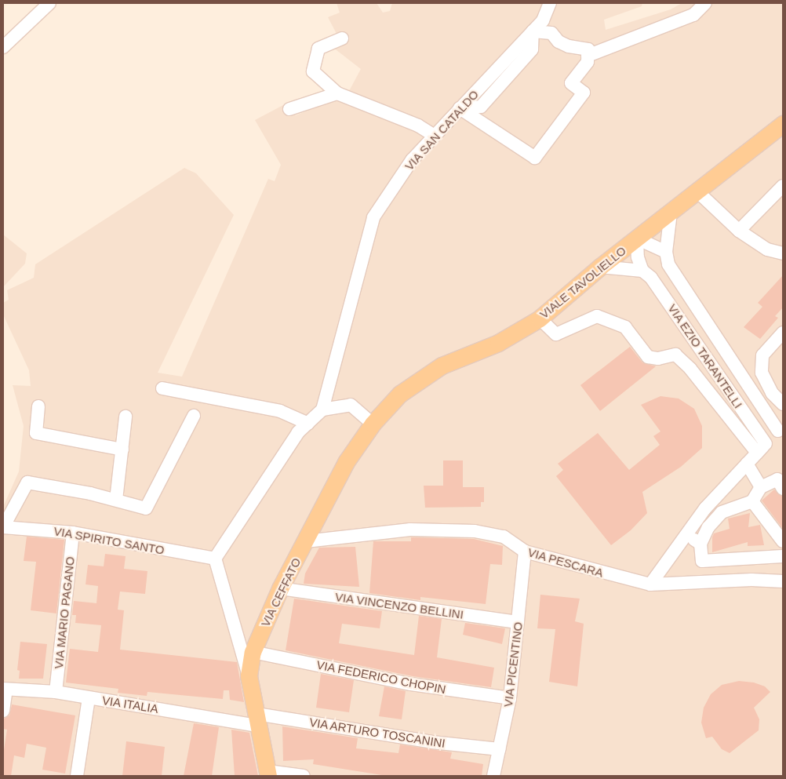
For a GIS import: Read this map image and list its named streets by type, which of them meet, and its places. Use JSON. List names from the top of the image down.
{
  "streets": {
    "main road": ["VIALE TAVOLIELLO", "VIA CEFFATO"],
    "street": [
      "VIA SAN CATALDO",
      "VIA EZIO TARANTELLI",
      "VIA SPIRITO SANTO",
      "VIA PESCARA",
      "VIA VINCENZO BELLINI",
      "VIA MARIO PAGANO",
      "VIA PICENTINO",
      "VIA FEDERICO CHOPIN",
      "VIA ITALIA",
      "VIA ARTURO TOSCANINI"
    ]
  },
  "crossings": [
    ["VIALE TAVOLIELLO", "VIA EZIO TARANTELLI"],
    ["VIALE TAVOLIELLO", "VIA CEFFATO"],
    ["VIA SPIRITO SANTO", "VIA MARIO PAGANO"],
    ["VIA PESCARA", "VIA CEFFATO"],
    ["VIA PESCARA", "VIA PICENTINO"],
    ["VIA CEFFATO", "VIA VINCENZO BELLINI"],
    ["VIA CEFFATO", "VIA FEDERICO CHOPIN"],
    ["VIA CEFFATO", "VIA ITALIA"],
    ["VIA CEFFATO", "VIA ARTURO TOSCANINI"],
    ["VIA VINCENZO BELLINI", "VIA PICENTINO"],
    ["VIA MARIO PAGANO", "VIA ITALIA"],
    ["VIA PICENTINO", "VIA FEDERICO CHOPIN"],
    ["VIA PICENTINO", "VIA ARTURO TOSCANINI"],
    ["VIA ITALIA", "VIA ARTURO TOSCANINI"]
  ]
}
